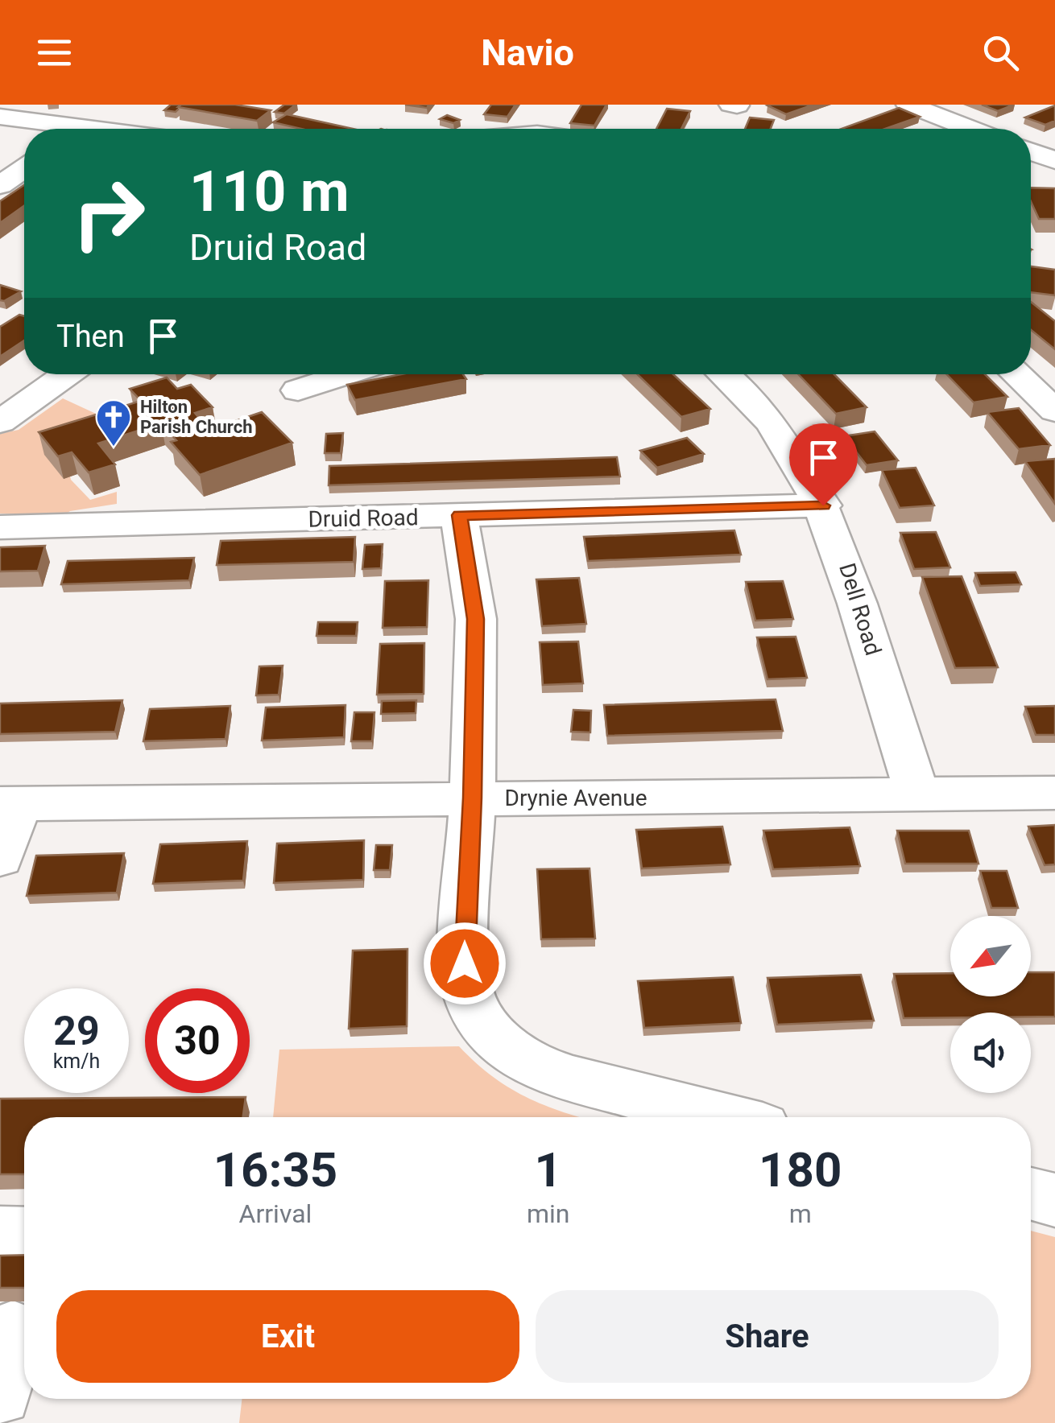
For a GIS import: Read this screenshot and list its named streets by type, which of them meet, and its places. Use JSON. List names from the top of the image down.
{
  "streets": {
    "street": ["Druid Road", "Dell Road", "Drynie Avenue"]
  },
  "crossings": [
    ["Druid Road", "Dell Road"],
    ["Dell Road", "Drynie Avenue"]
  ],
  "places": {
    "church": ["Hilton Parish Church"]
  },
  "north": "bottom left",
  "page": {
    "header": "Navio",
    "turn": ["110 m", "Druid Road"],
    "then": "Then",
    "speed": "29 km/h",
    "limit": "30",
    "eta": [
      "16:35",
      "Arrival",
      "1",
      "min",
      "180",
      "m"
    ],
    "buttons": ["Exit", "Share"]
  }
}
